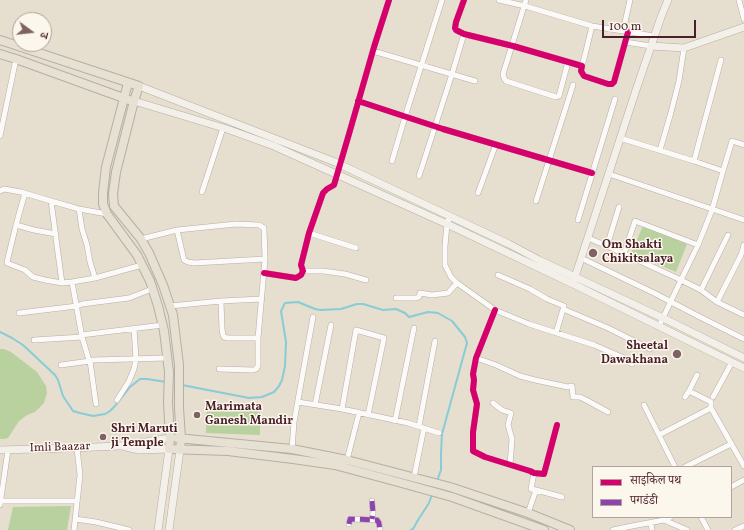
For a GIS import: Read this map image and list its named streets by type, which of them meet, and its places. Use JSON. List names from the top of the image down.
{
  "streets": {
    "main road": ["Imli Baazar"]
  },
  "places": [
    "Om Shakti Chikitsalaya",
    "Sheetal Dawakhana",
    "Marimata Ganesh Mandir",
    "Shri Maruti ji Temple"
  ],
  "legend": ["साइकिल पथ", "पगडंडी"],
  "scale_bar": "100 m",
  "north": "right"
}
